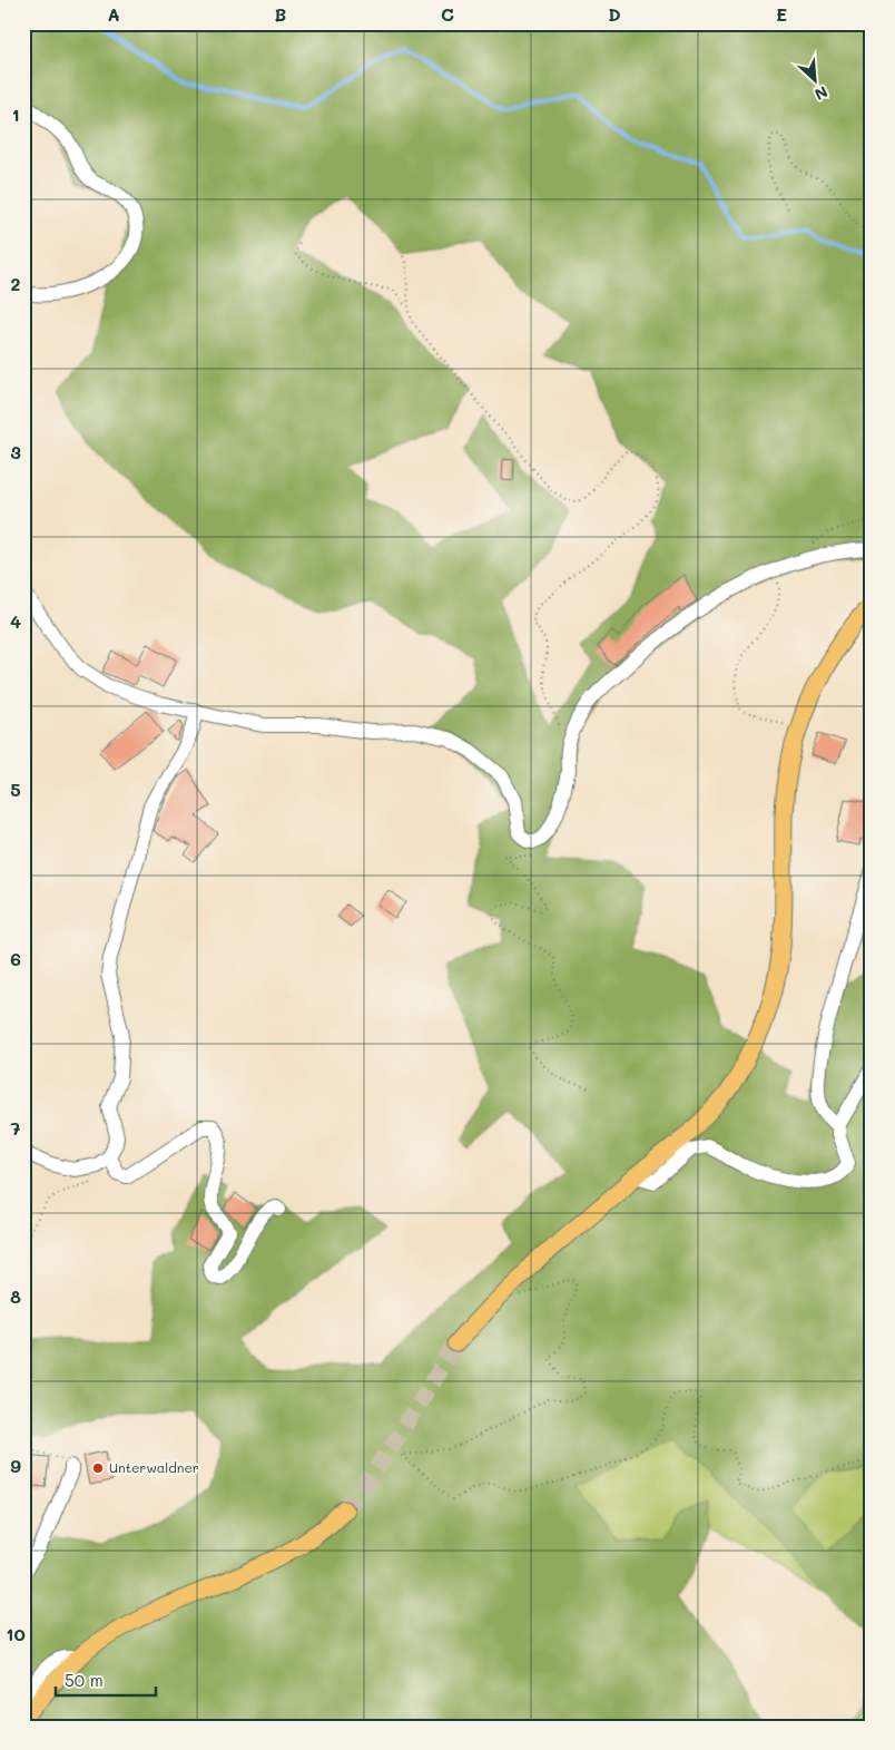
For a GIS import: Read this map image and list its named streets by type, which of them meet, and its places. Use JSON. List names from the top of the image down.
{
  "places": ["Unterwaldner"],
  "scale_bar": "50 m",
  "north": "bottom right",
  "grid": {
    "columns": [
      "A",
      "B",
      "C",
      "D",
      "E"
    ],
    "rows": [
      "1",
      "2",
      "3",
      "4",
      "5",
      "6",
      "7",
      "8",
      "9",
      "10"
    ]
  }
}
